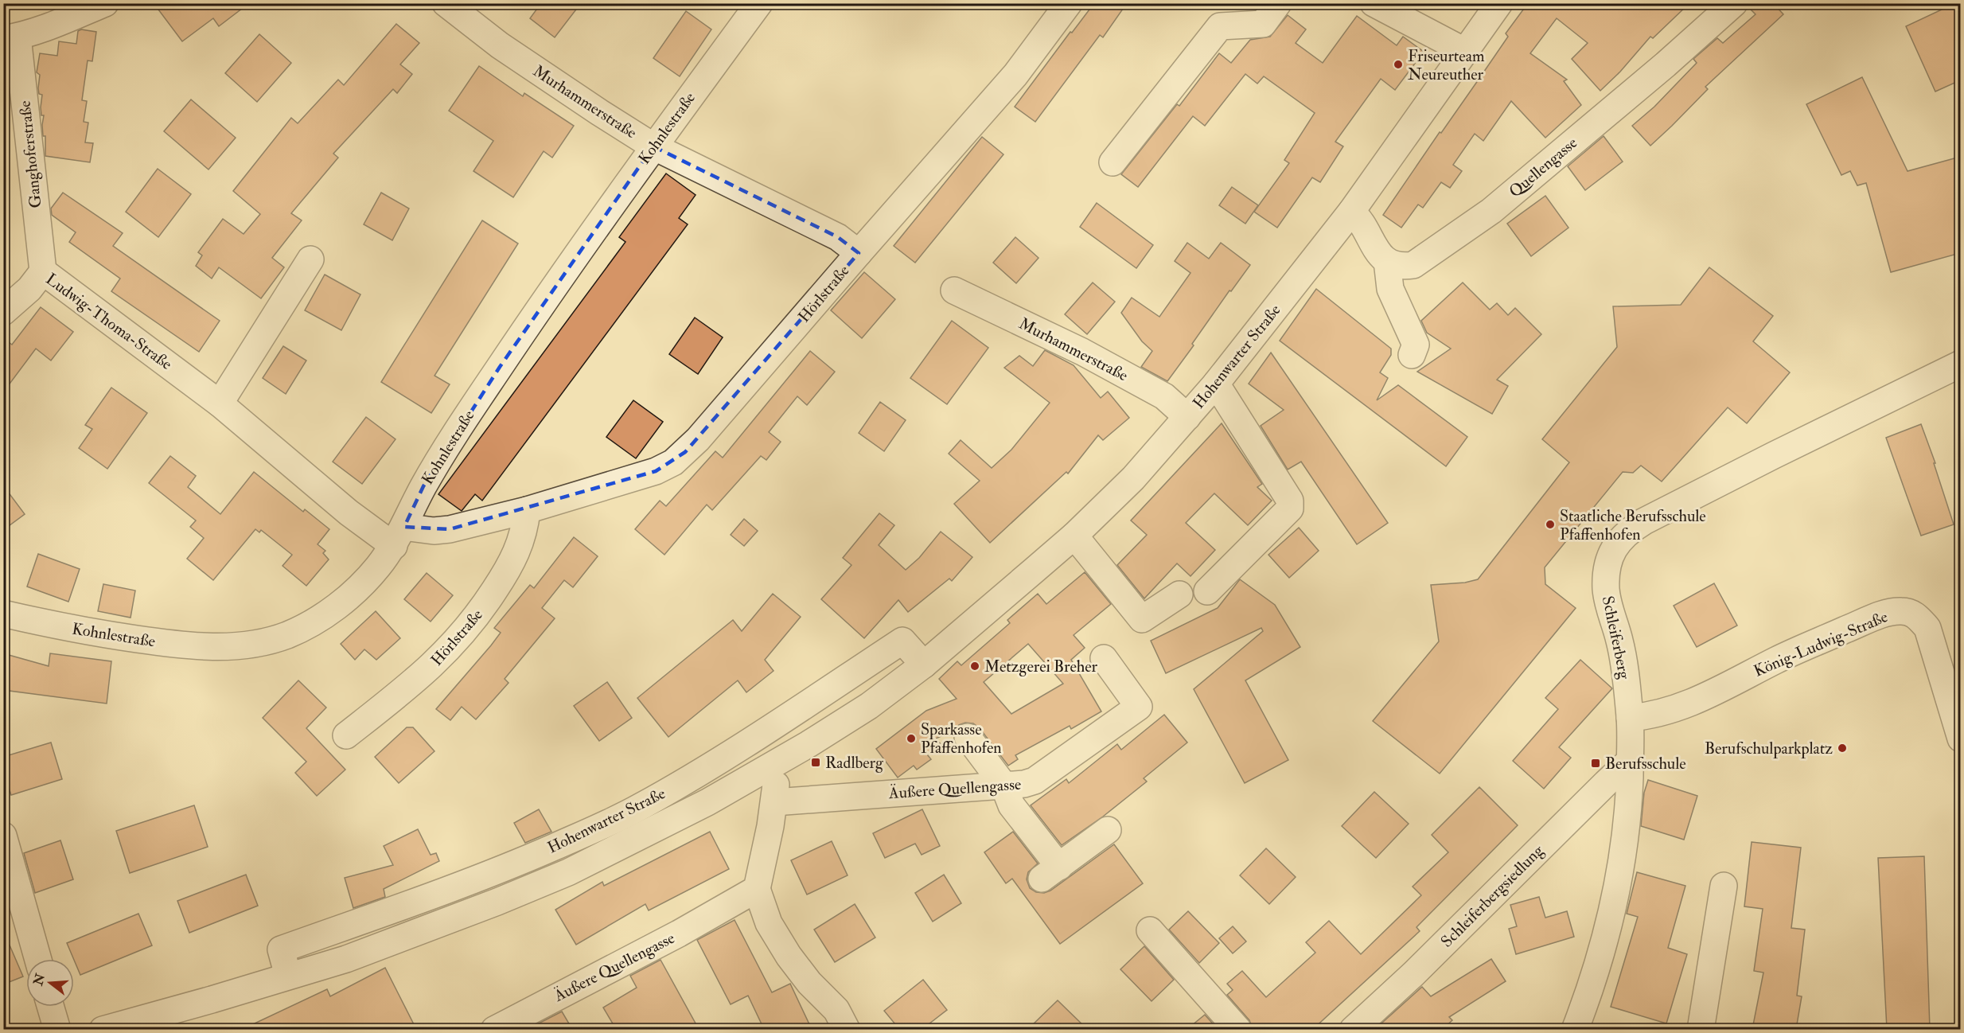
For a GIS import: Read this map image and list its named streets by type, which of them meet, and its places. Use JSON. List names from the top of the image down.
{
  "streets": {
    "street": [
      "Murhammerstraße",
      "Kohnlestraße",
      "Ganghoferstraße",
      "Quellengasse",
      "Hörlstraße",
      "Ludwig-Thoma-Straße",
      "Hohenwarter Straße",
      "Schleiferberg",
      "König-Ludwig-Straße",
      "Äußere Quellengasse",
      "Schleiferbergsiedlung"
    ]
  },
  "crossings": [
    ["Murhammerstraße", "Kohnlestraße"],
    ["Murhammerstraße", "Hörlstraße"],
    ["Murhammerstraße", "Hohenwarter Straße"],
    ["Kohnlestraße", "Hörlstraße"],
    ["Kohnlestraße", "Ludwig-Thoma-Straße"],
    ["Ganghoferstraße", "Ludwig-Thoma-Straße"],
    ["Hörlstraße", "Ludwig-Thoma-Straße"],
    ["Schleiferberg", "König-Ludwig-Straße"],
    ["Schleiferberg", "Schleiferbergsiedlung"]
  ],
  "places": {
    "other": [
      "Friseurteam Neureuther",
      "Staatliche Berufsschule Pfaffenhofen",
      "Metzgerei Breher",
      "Sparkasse Pfaffenhofen",
      "Berufschulparkplatz"
    ],
    "transit": ["Radlberg", "Berufsschule"]
  },
  "north": "left"
}
